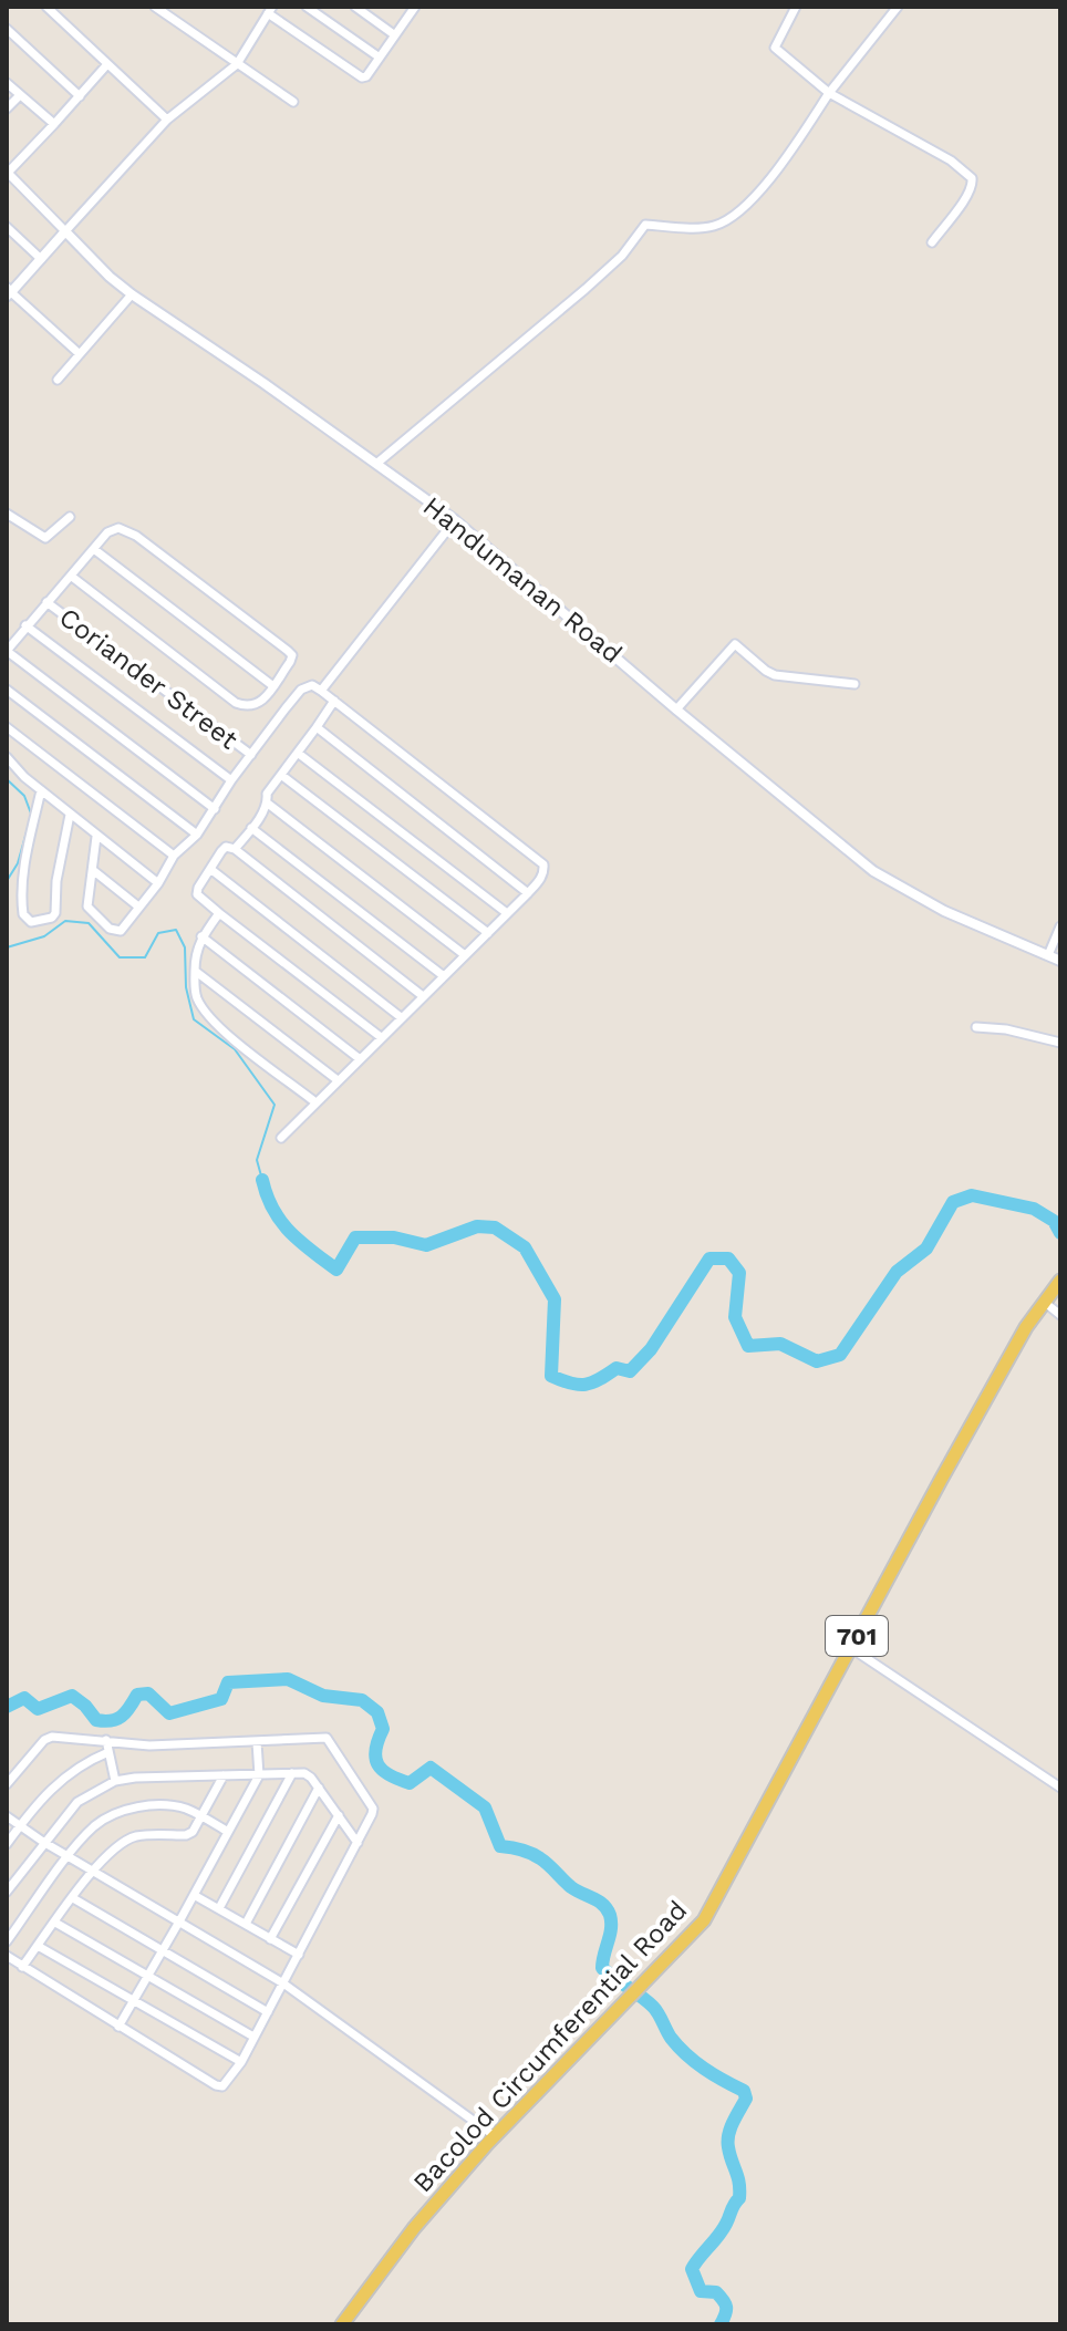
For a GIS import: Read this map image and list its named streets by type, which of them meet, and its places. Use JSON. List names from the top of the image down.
{
  "streets": {
    "main road": ["701", "Bacolod Circumferential Road"],
    "street": ["Handumanan Road", "Coriander Street"]
  }
}
